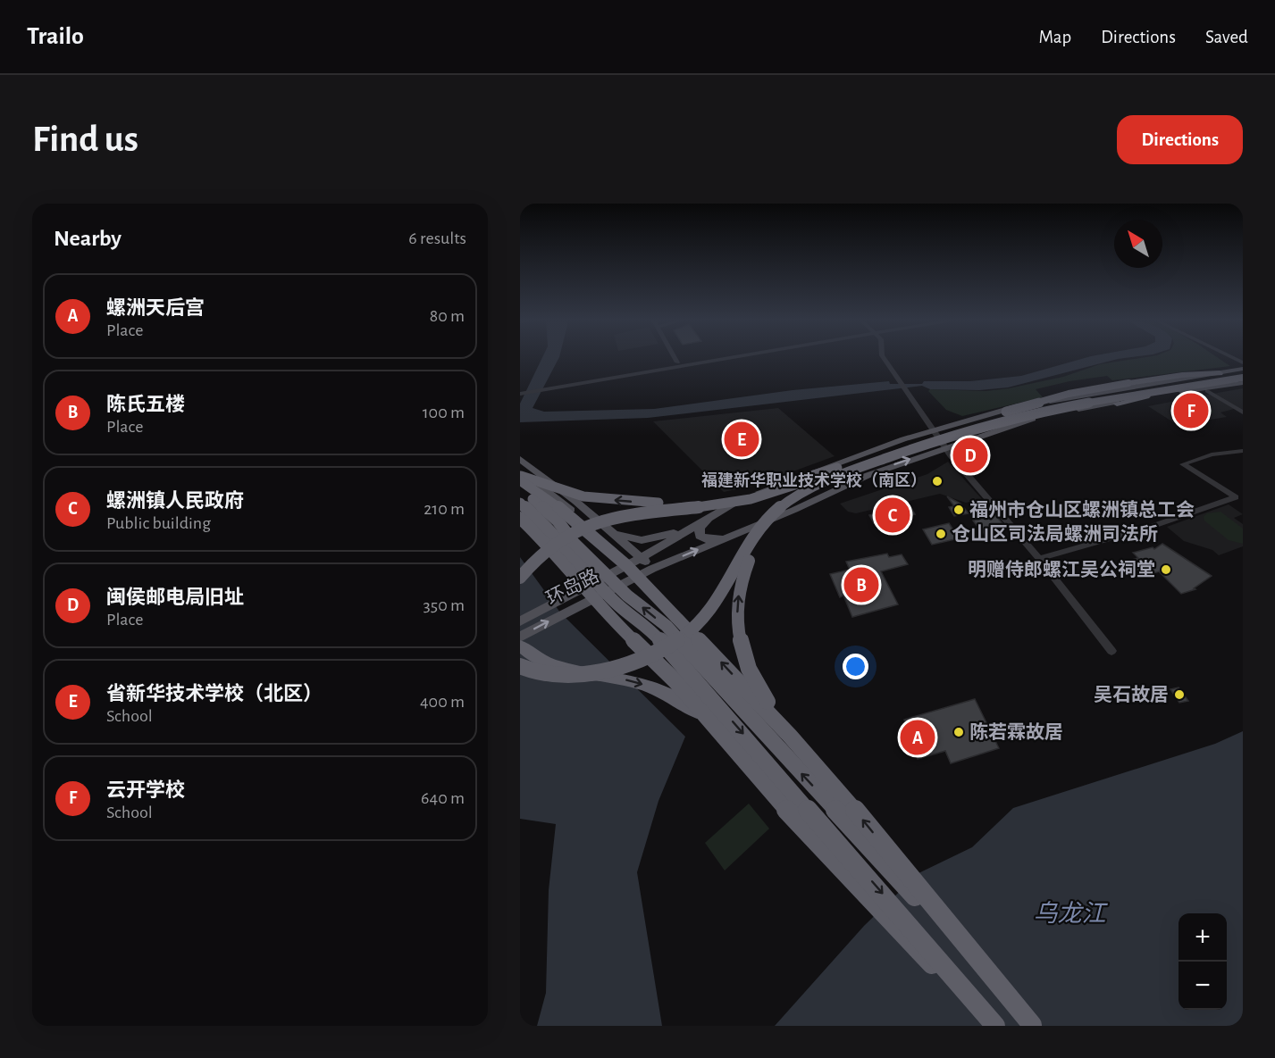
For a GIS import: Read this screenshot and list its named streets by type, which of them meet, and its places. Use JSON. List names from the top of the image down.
{
  "streets": {
    "main road": ["环岛路"]
  },
  "water": ["乌龙江"],
  "places": [
    "福建新华职业技术学校（南区）",
    "福州市仓山区螺洲镇总工会",
    "仓山区司法局螺洲司法所",
    "明赠侍郎螺江吴公祠堂",
    "吴石故居",
    "陈若霖故居"
  ],
  "north": "top left",
  "page": {
    "header": "Trailo",
    "nav": ["Map", "Directions", "Saved"],
    "buttons": "Directions",
    "title": "Find us",
    "heading": ["Nearby", "6 results"],
    "list": [
      {
        "mark": "A",
        "name": "螺洲天后宫",
        "note": "Place",
        "value": "80 m"
      },
      {
        "mark": "B",
        "name": "陈氏五楼",
        "note": "Place",
        "value": "100 m"
      },
      {
        "mark": "C",
        "name": "螺洲镇人民政府",
        "note": "Public building",
        "value": "210 m"
      },
      {
        "mark": "D",
        "name": "闽侯邮电局旧址",
        "note": "Place",
        "value": "350 m"
      },
      {
        "mark": "E",
        "name": "省新华技术学校（北区）",
        "note": "School",
        "value": "400 m"
      },
      {
        "mark": "F",
        "name": "云开学校",
        "note": "School",
        "value": "640 m"
      }
    ],
    "pins": [
      "F",
      "E",
      "D",
      "C",
      "B",
      "A"
    ],
    "map_buttons": ["+", "−"]
  }
}
